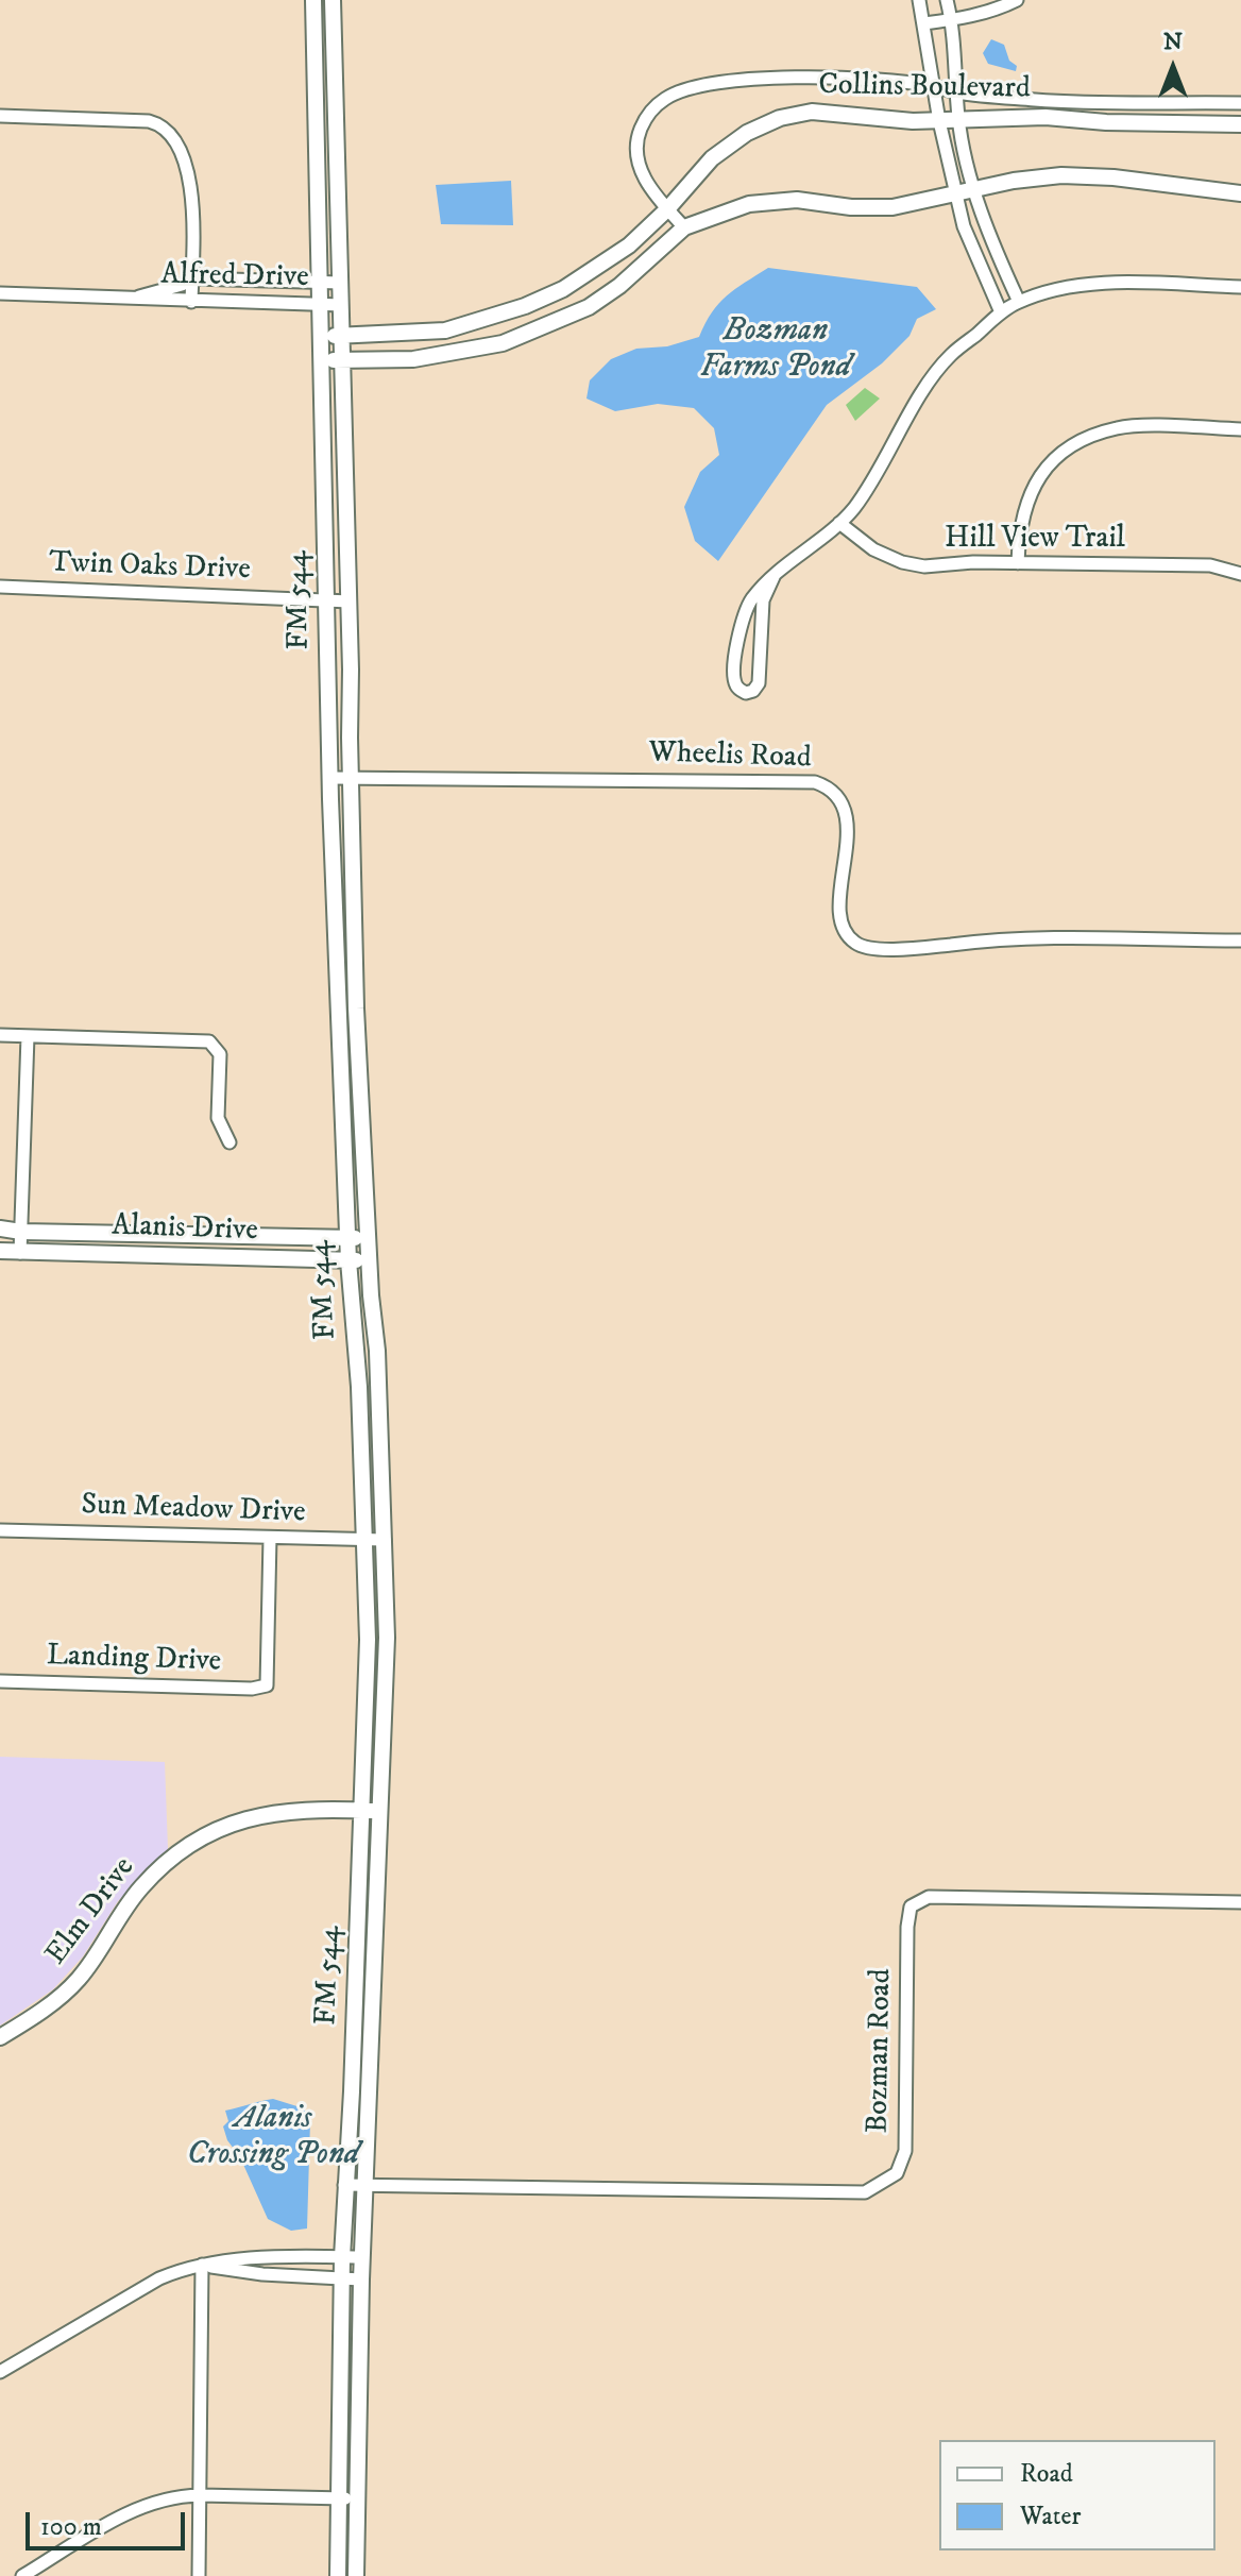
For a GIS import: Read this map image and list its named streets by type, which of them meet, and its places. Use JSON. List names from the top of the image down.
{
  "streets": {
    "main road": [
      "Collins Boulevard",
      "FM 544",
      "Alanis Drive",
      "Elm Drive"
    ],
    "street": [
      "Alfred Drive",
      "Hill View Trail",
      "Twin Oaks Drive",
      "Wheelis Road",
      "Sun Meadow Drive",
      "Landing Drive",
      "Bozman Road"
    ]
  },
  "crossings": [
    ["Collins Boulevard", "FM 544"],
    ["Alfred Drive", "FM 544"],
    ["Twin Oaks Drive", "FM 544"],
    ["FM 544", "Wheelis Road"],
    ["FM 544", "Alanis Drive"],
    ["FM 544", "Sun Meadow Drive"],
    ["FM 544", "Elm Drive"],
    ["FM 544", "Bozman Road"],
    ["Sun Meadow Drive", "Landing Drive"]
  ],
  "water": ["Bozman Farms Pond", "Alanis Crossing Pond"],
  "legend": ["Road", "Water"],
  "scale_bar": "100 m",
  "north": "top"
}
